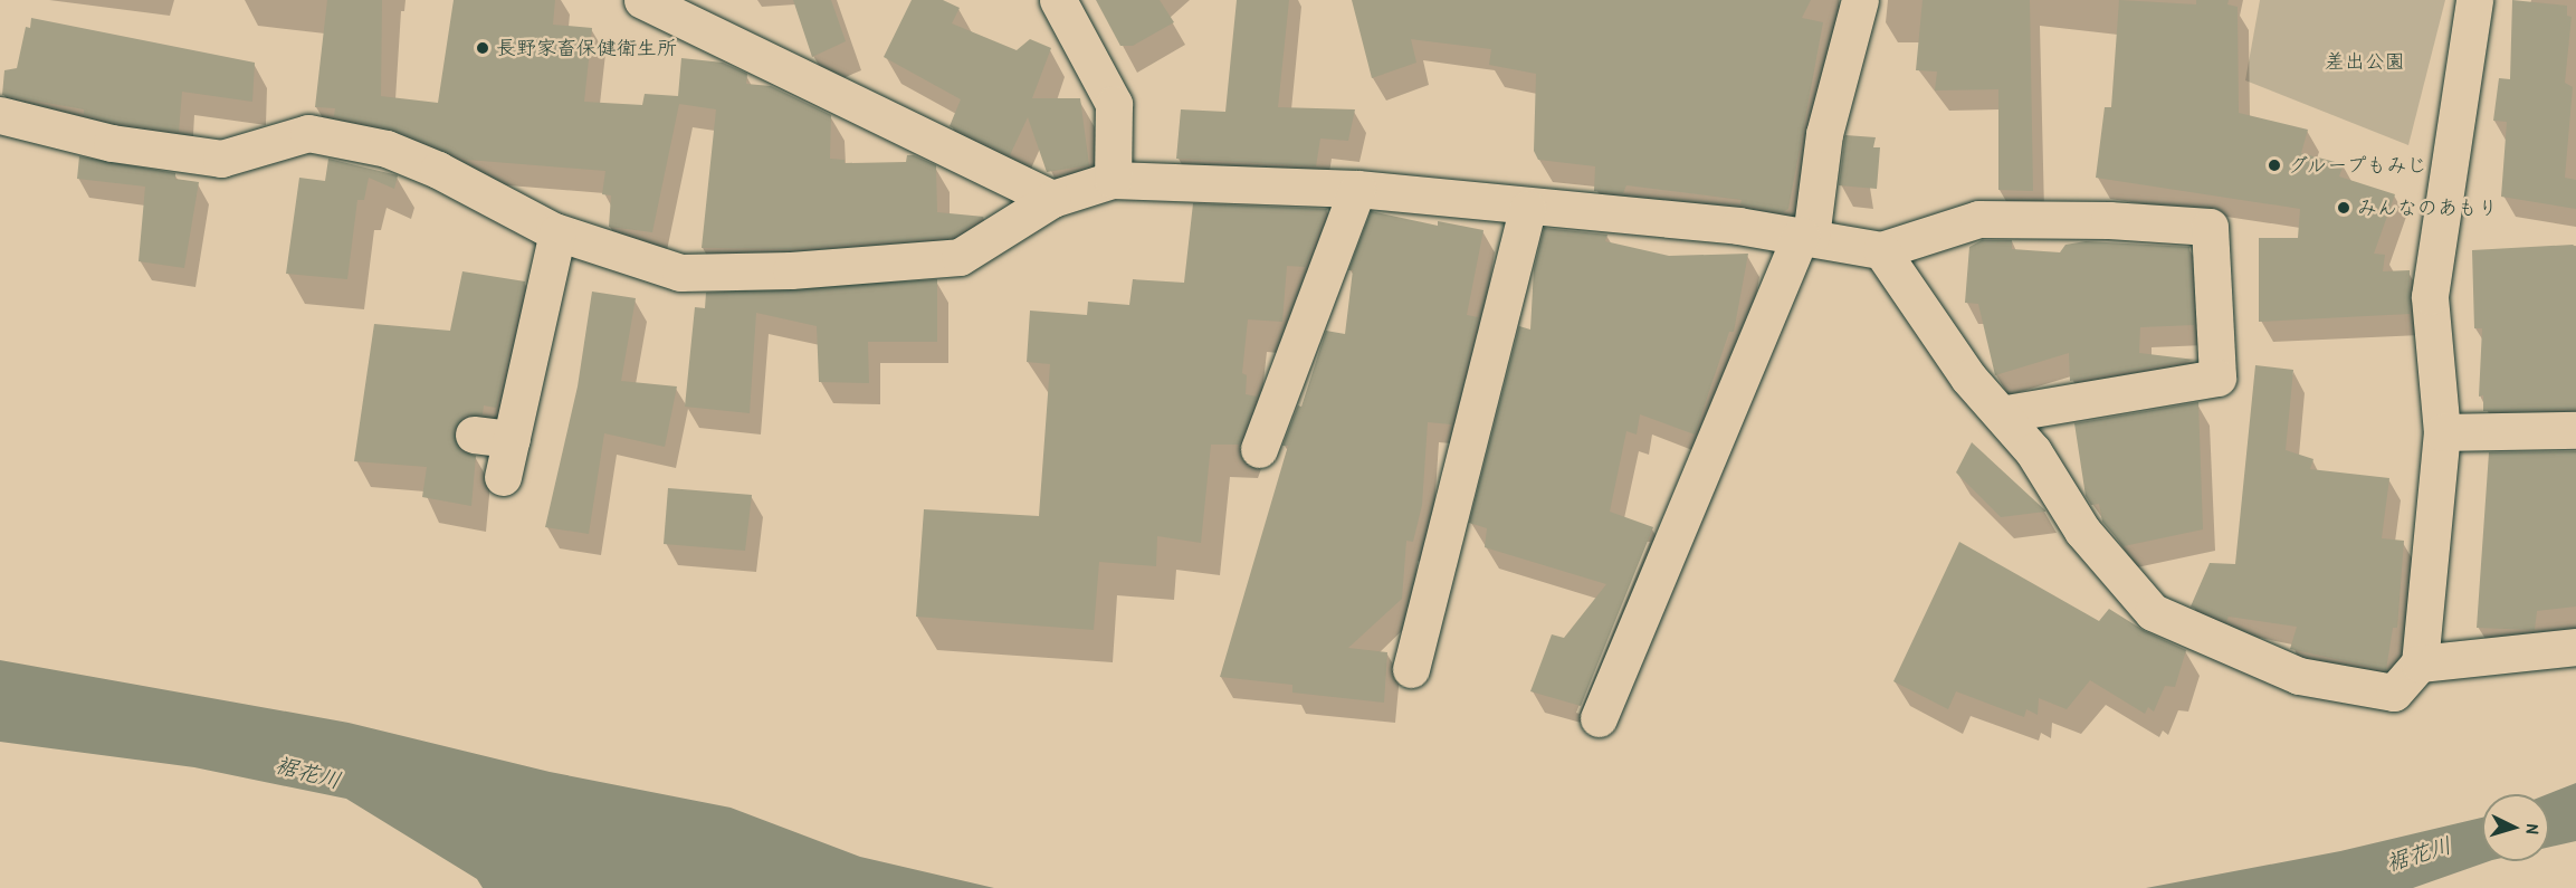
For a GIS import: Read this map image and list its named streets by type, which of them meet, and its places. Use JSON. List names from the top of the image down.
{
  "water": ["裾花川"],
  "parks": ["差出公園"],
  "places": ["長野家畜保健衛生所", "グループもみじ", "みんなのあもり"],
  "north": "right"
}
